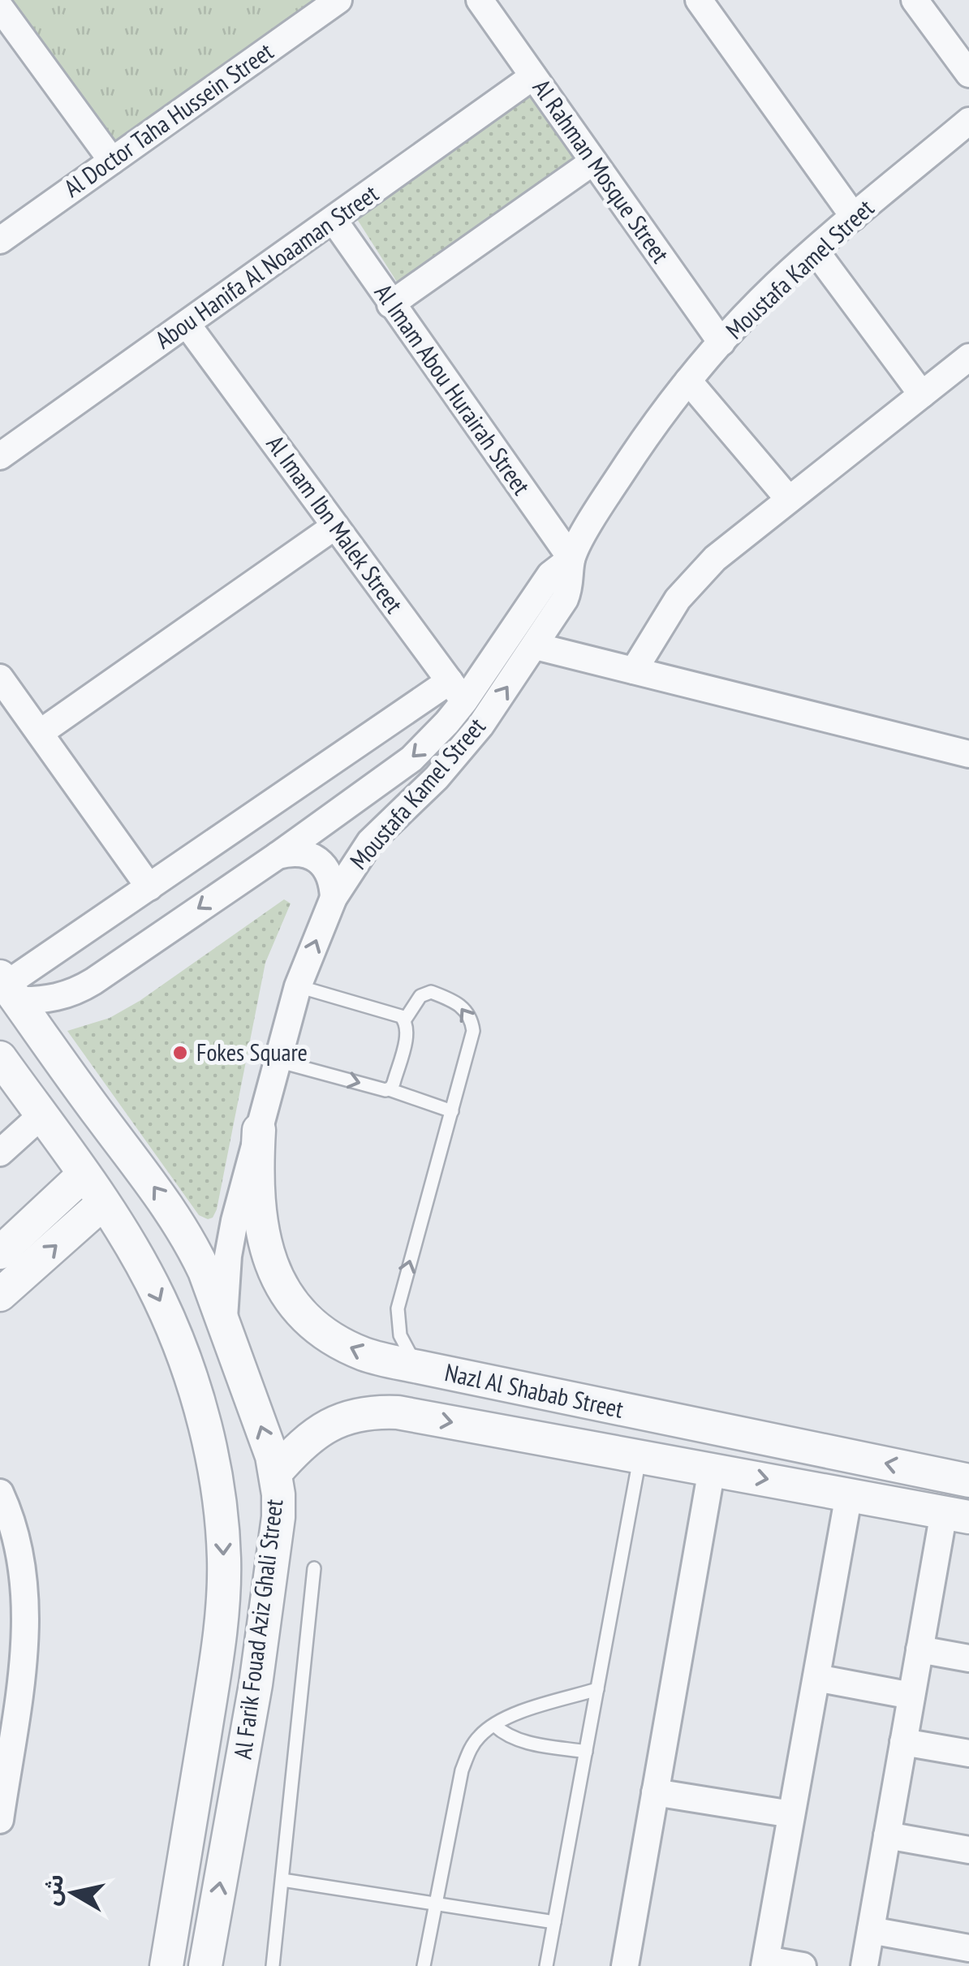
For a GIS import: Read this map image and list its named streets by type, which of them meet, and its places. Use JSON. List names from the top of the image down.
{
  "streets": {
    "street": [
      "Al Doctor Taha Hussein Street",
      "Al Rahman Mosque Street",
      "Abou Hanifa Al Noaaman Street",
      "Moustafa Kamel Street",
      "Al Imam Abou Hurairah Street",
      "Al Imam Ibn Malek Street",
      "Nazl Al Shabab Street",
      "Al Farik Fouad Aziz Ghali Street"
    ]
  },
  "crossings": [
    ["Al Rahman Mosque Street", "Abou Hanifa Al Noaaman Street"],
    ["Al Rahman Mosque Street", "Moustafa Kamel Street"],
    ["Abou Hanifa Al Noaaman Street", "Al Imam Abou Hurairah Street"],
    ["Abou Hanifa Al Noaaman Street", "Al Imam Ibn Malek Street"],
    ["Moustafa Kamel Street", "Al Imam Abou Hurairah Street"],
    ["Moustafa Kamel Street", "Al Imam Ibn Malek Street"],
    ["Moustafa Kamel Street", "Nazl Al Shabab Street"],
    ["Moustafa Kamel Street", "Al Farik Fouad Aziz Ghali Street"],
    ["Nazl Al Shabab Street", "Al Farik Fouad Aziz Ghali Street"]
  ],
  "places": ["Fokes Square"],
  "north": "left"
}
